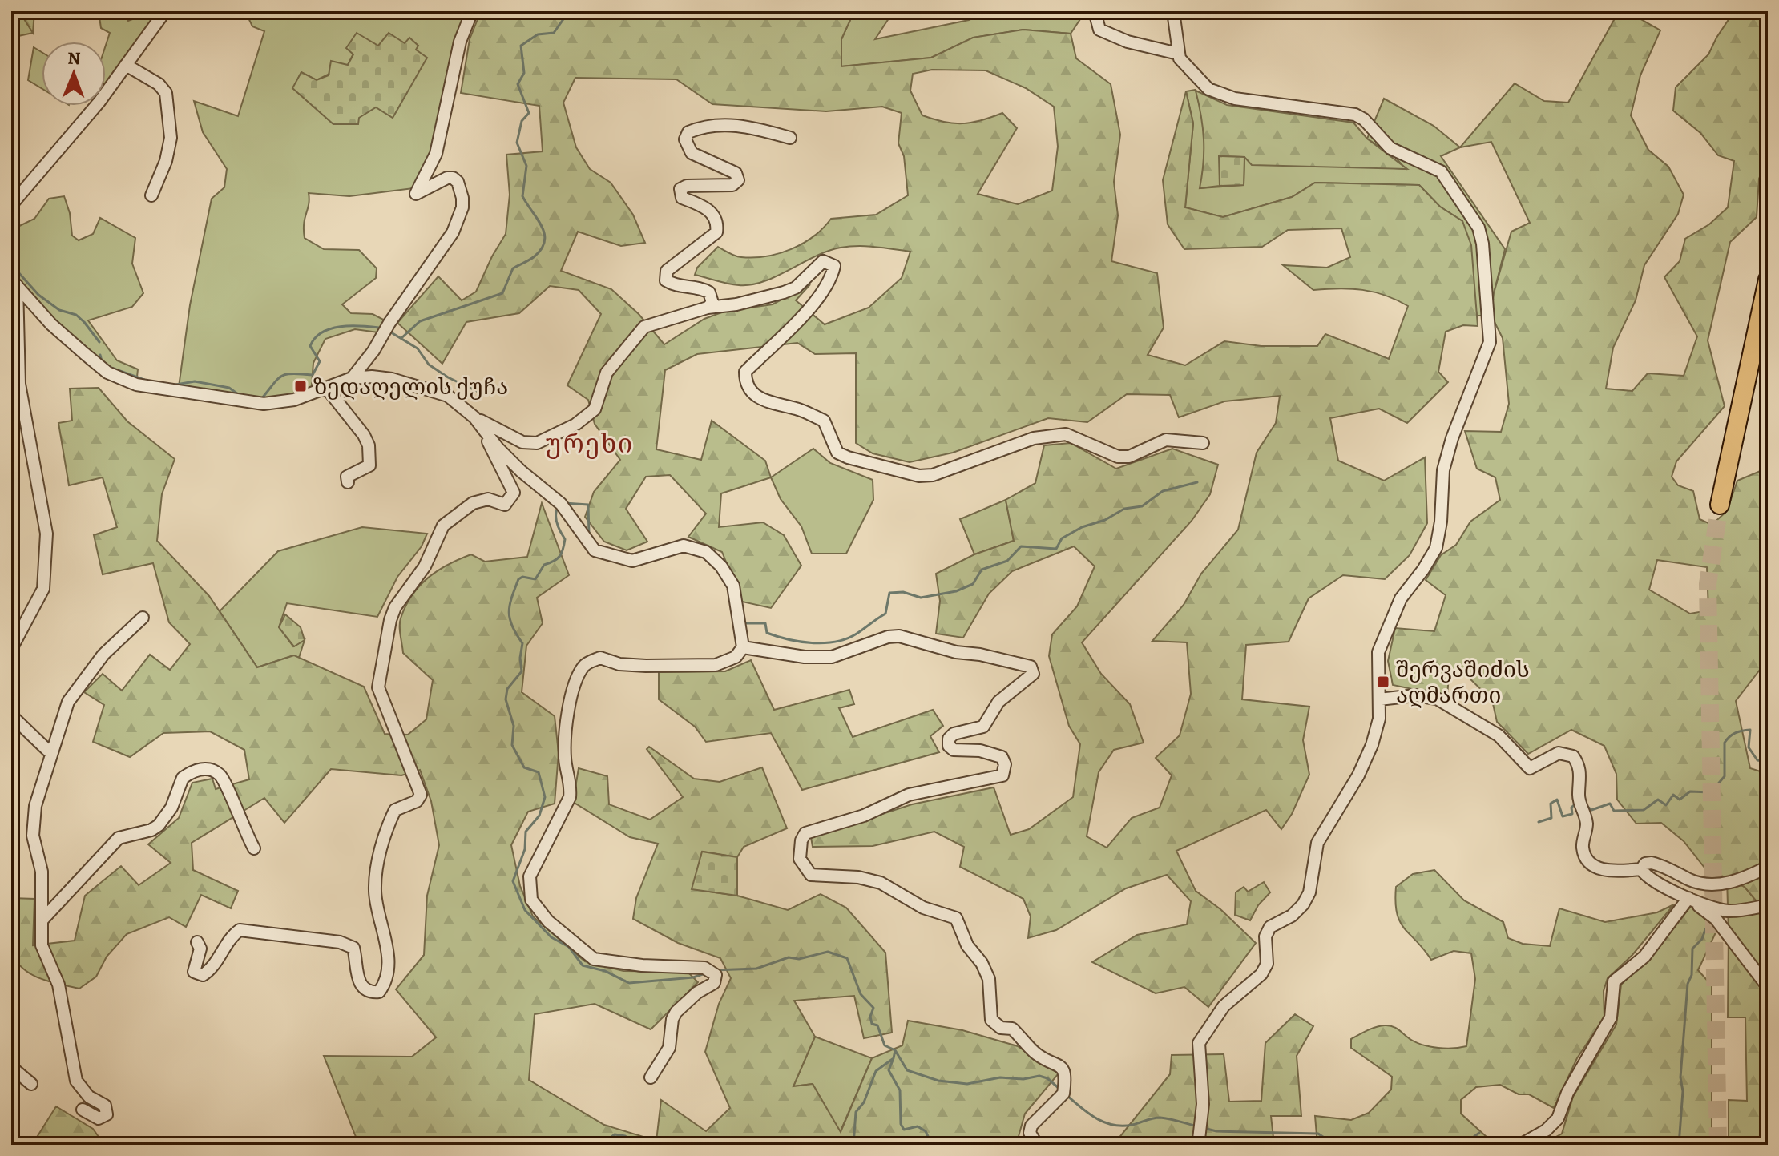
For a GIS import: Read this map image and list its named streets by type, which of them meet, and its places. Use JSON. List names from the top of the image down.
{
  "districts": ["ურეხი"],
  "places": {
    "transit": ["ზედაღელის ქუჩა", "შერვაშიძის აღმართი"]
  },
  "north": "top"
}
